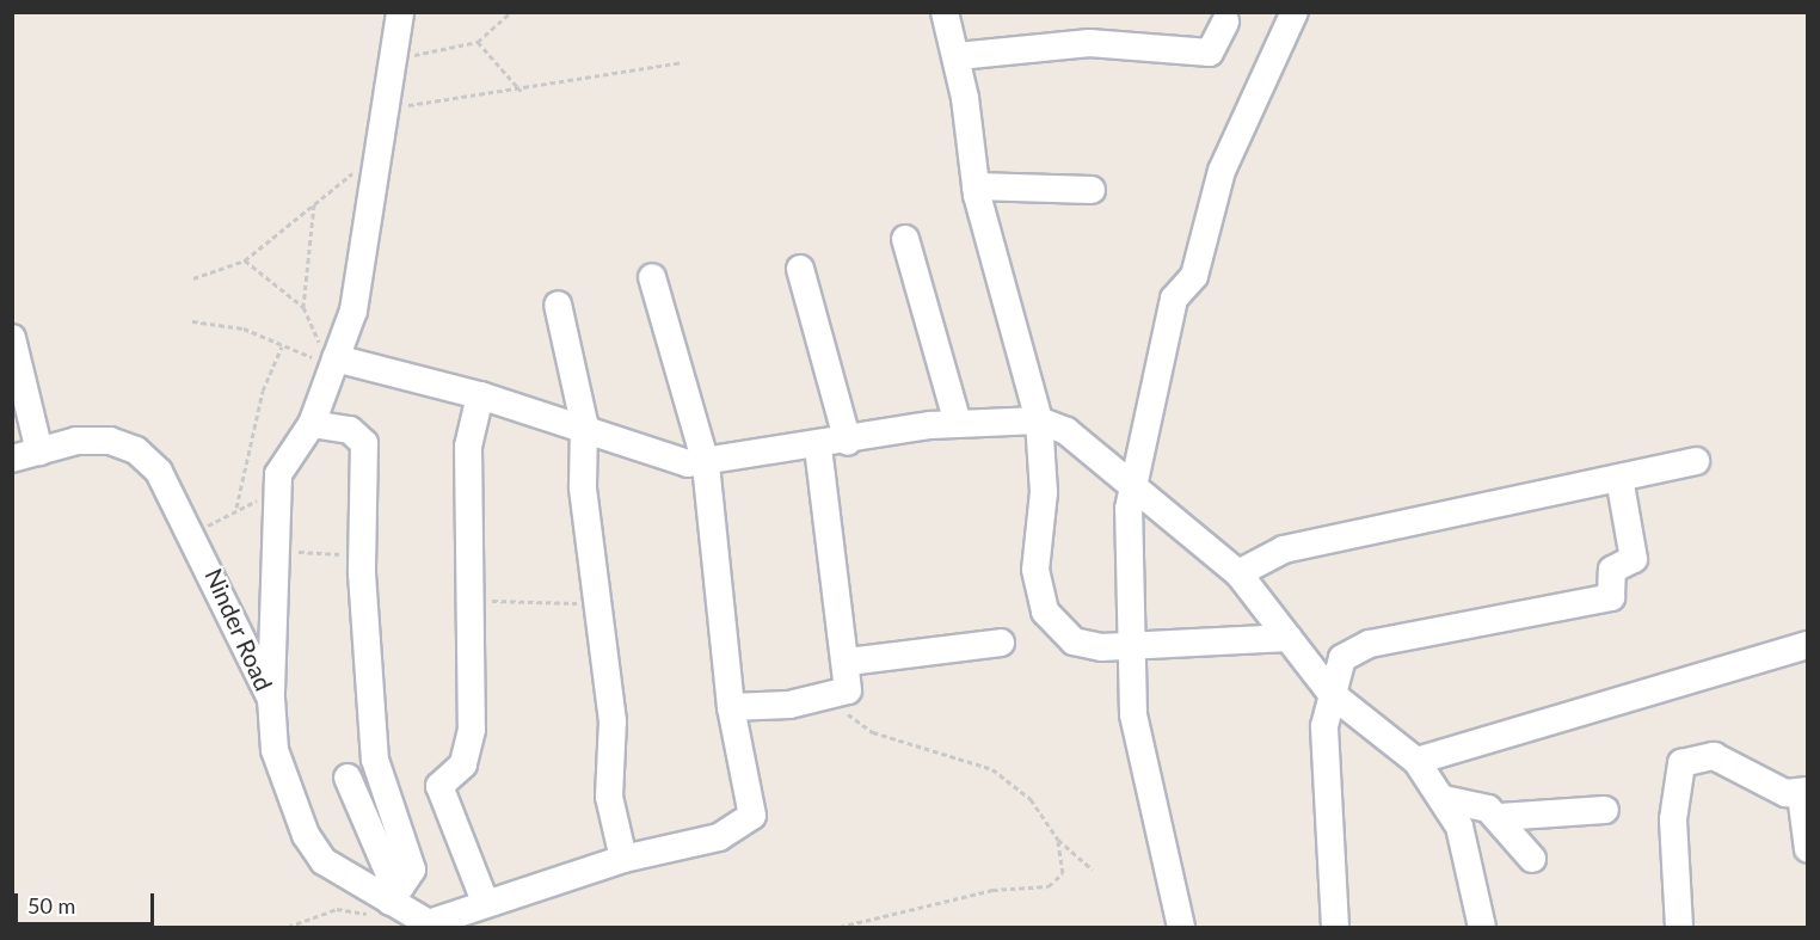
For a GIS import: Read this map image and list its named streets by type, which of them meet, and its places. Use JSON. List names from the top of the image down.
{
  "streets": {
    "street": ["Ninder Road"]
  },
  "scale_bar": "50 m"
}
